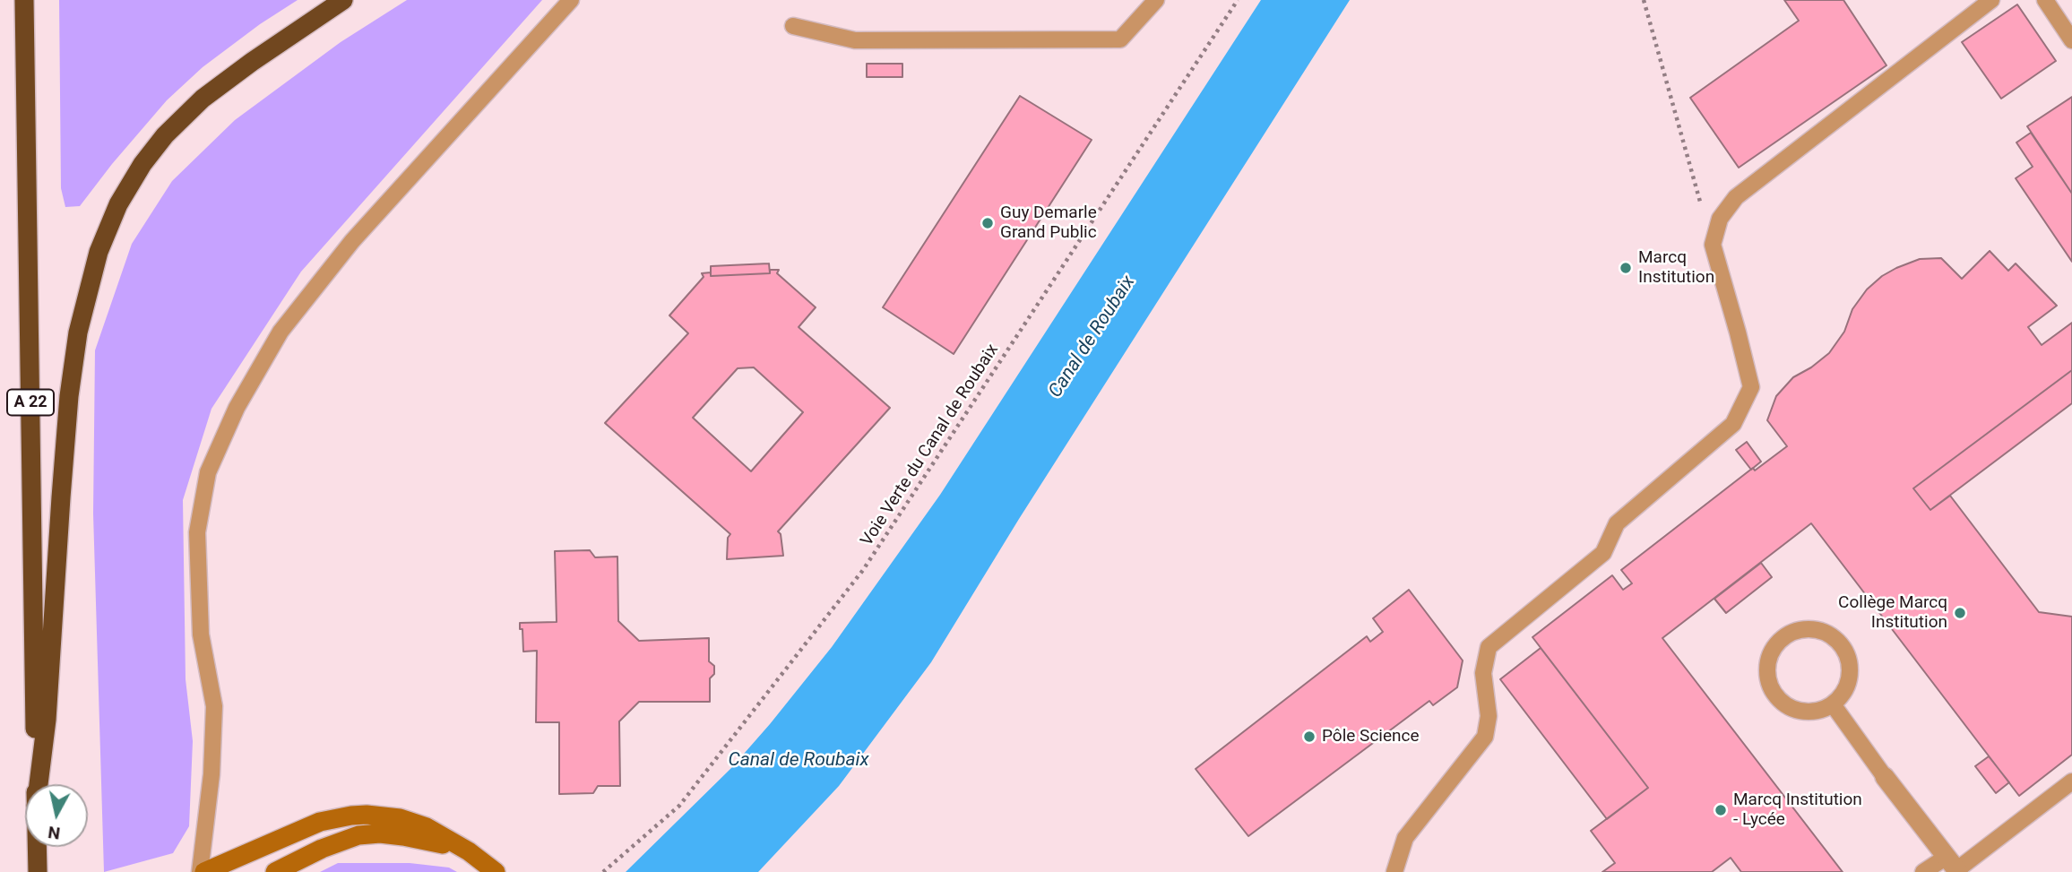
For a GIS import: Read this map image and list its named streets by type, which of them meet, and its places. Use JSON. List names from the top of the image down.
{
  "streets": {
    "highway": ["A 22"],
    "path": ["Voie Verte du Canal de Roubaix"]
  },
  "water": ["Canal de Roubaix"],
  "places": [
    "Guy Demarle Grand Public",
    "Marcq Institution",
    "Collège Marcq Institution",
    "Pôle Science",
    "Marcq Institution - Lycée"
  ],
  "north": "bottom"
}
